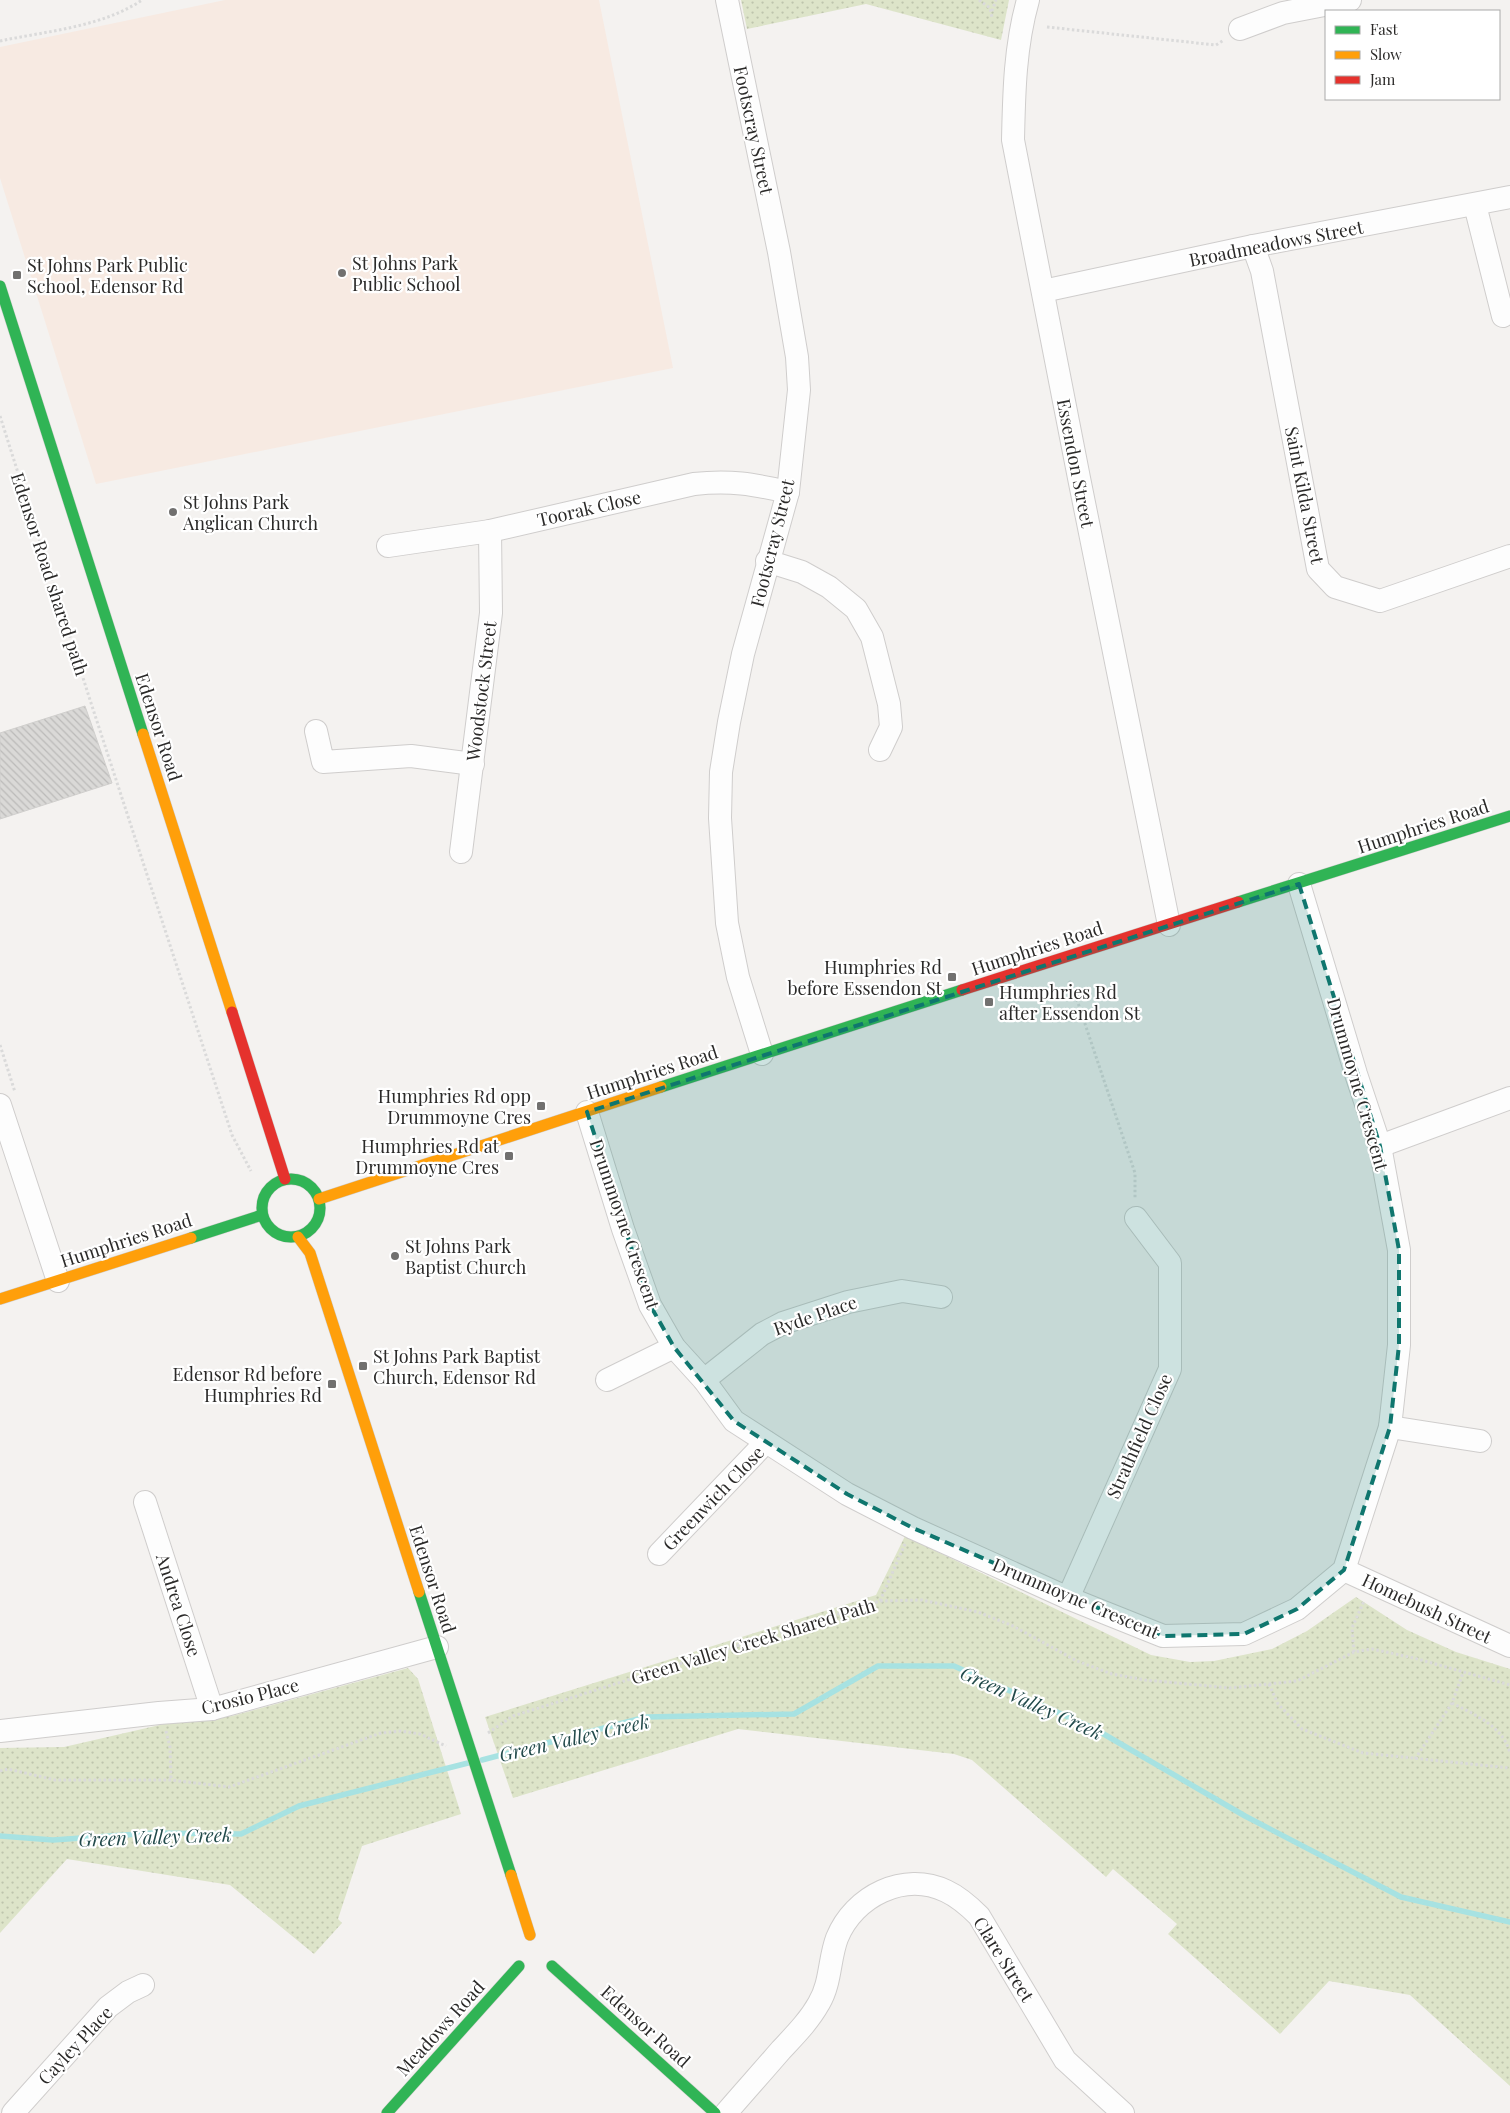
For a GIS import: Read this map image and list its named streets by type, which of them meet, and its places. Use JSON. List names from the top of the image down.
{
  "streets": {
    "main road": ["Edensor Road", "Humphries Road", "Meadows Road"],
    "street": [
      "Footscray Street",
      "Broadmeadows Street",
      "Essendon Street",
      "Saint Kilda Street",
      "Toorak Close",
      "Woodstock Street",
      "Drummoyne Crescent",
      "Ryde Place",
      "Strathfield Close",
      "Greenwich Close",
      "Andrea Close",
      "Homebush Street",
      "Crosio Place",
      "Clare Street",
      "Cayley Place"
    ],
    "path": ["Edensor Road shared path", "Green Valley Creek Shared Path"]
  },
  "crossings": [
    ["Footscray Street", "Toorak Close"],
    ["Footscray Street", "Humphries Road"],
    ["Broadmeadows Street", "Essendon Street"],
    ["Broadmeadows Street", "Saint Kilda Street"],
    ["Essendon Street", "Humphries Road"],
    ["Toorak Close", "Woodstock Street"],
    ["Edensor Road", "Humphries Road"],
    ["Edensor Road", "Crosio Place"],
    ["Humphries Road", "Drummoyne Crescent"],
    ["Drummoyne Crescent", "Ryde Place"],
    ["Drummoyne Crescent", "Strathfield Close"],
    ["Drummoyne Crescent", "Greenwich Close"],
    ["Drummoyne Crescent", "Homebush Street"],
    ["Andrea Close", "Crosio Place"]
  ],
  "water": ["Green Valley Creek"],
  "places": {
    "other": ["St Johns Park Public School", "St Johns Park Anglican Church", "St Johns Park Baptist Church"],
    "transit": [
      "St Johns Park Public School, Edensor Rd",
      "Humphries Rd before Essendon St",
      "Humphries Rd after Essendon St",
      "Humphries Rd opp Drummoyne Cres",
      "Humphries Rd at Drummoyne Cres",
      "St Johns Park Baptist Church, Edensor Rd",
      "Edensor Rd before Humphries Rd"
    ]
  },
  "legend": ["Fast", "Slow", "Jam"]
}
